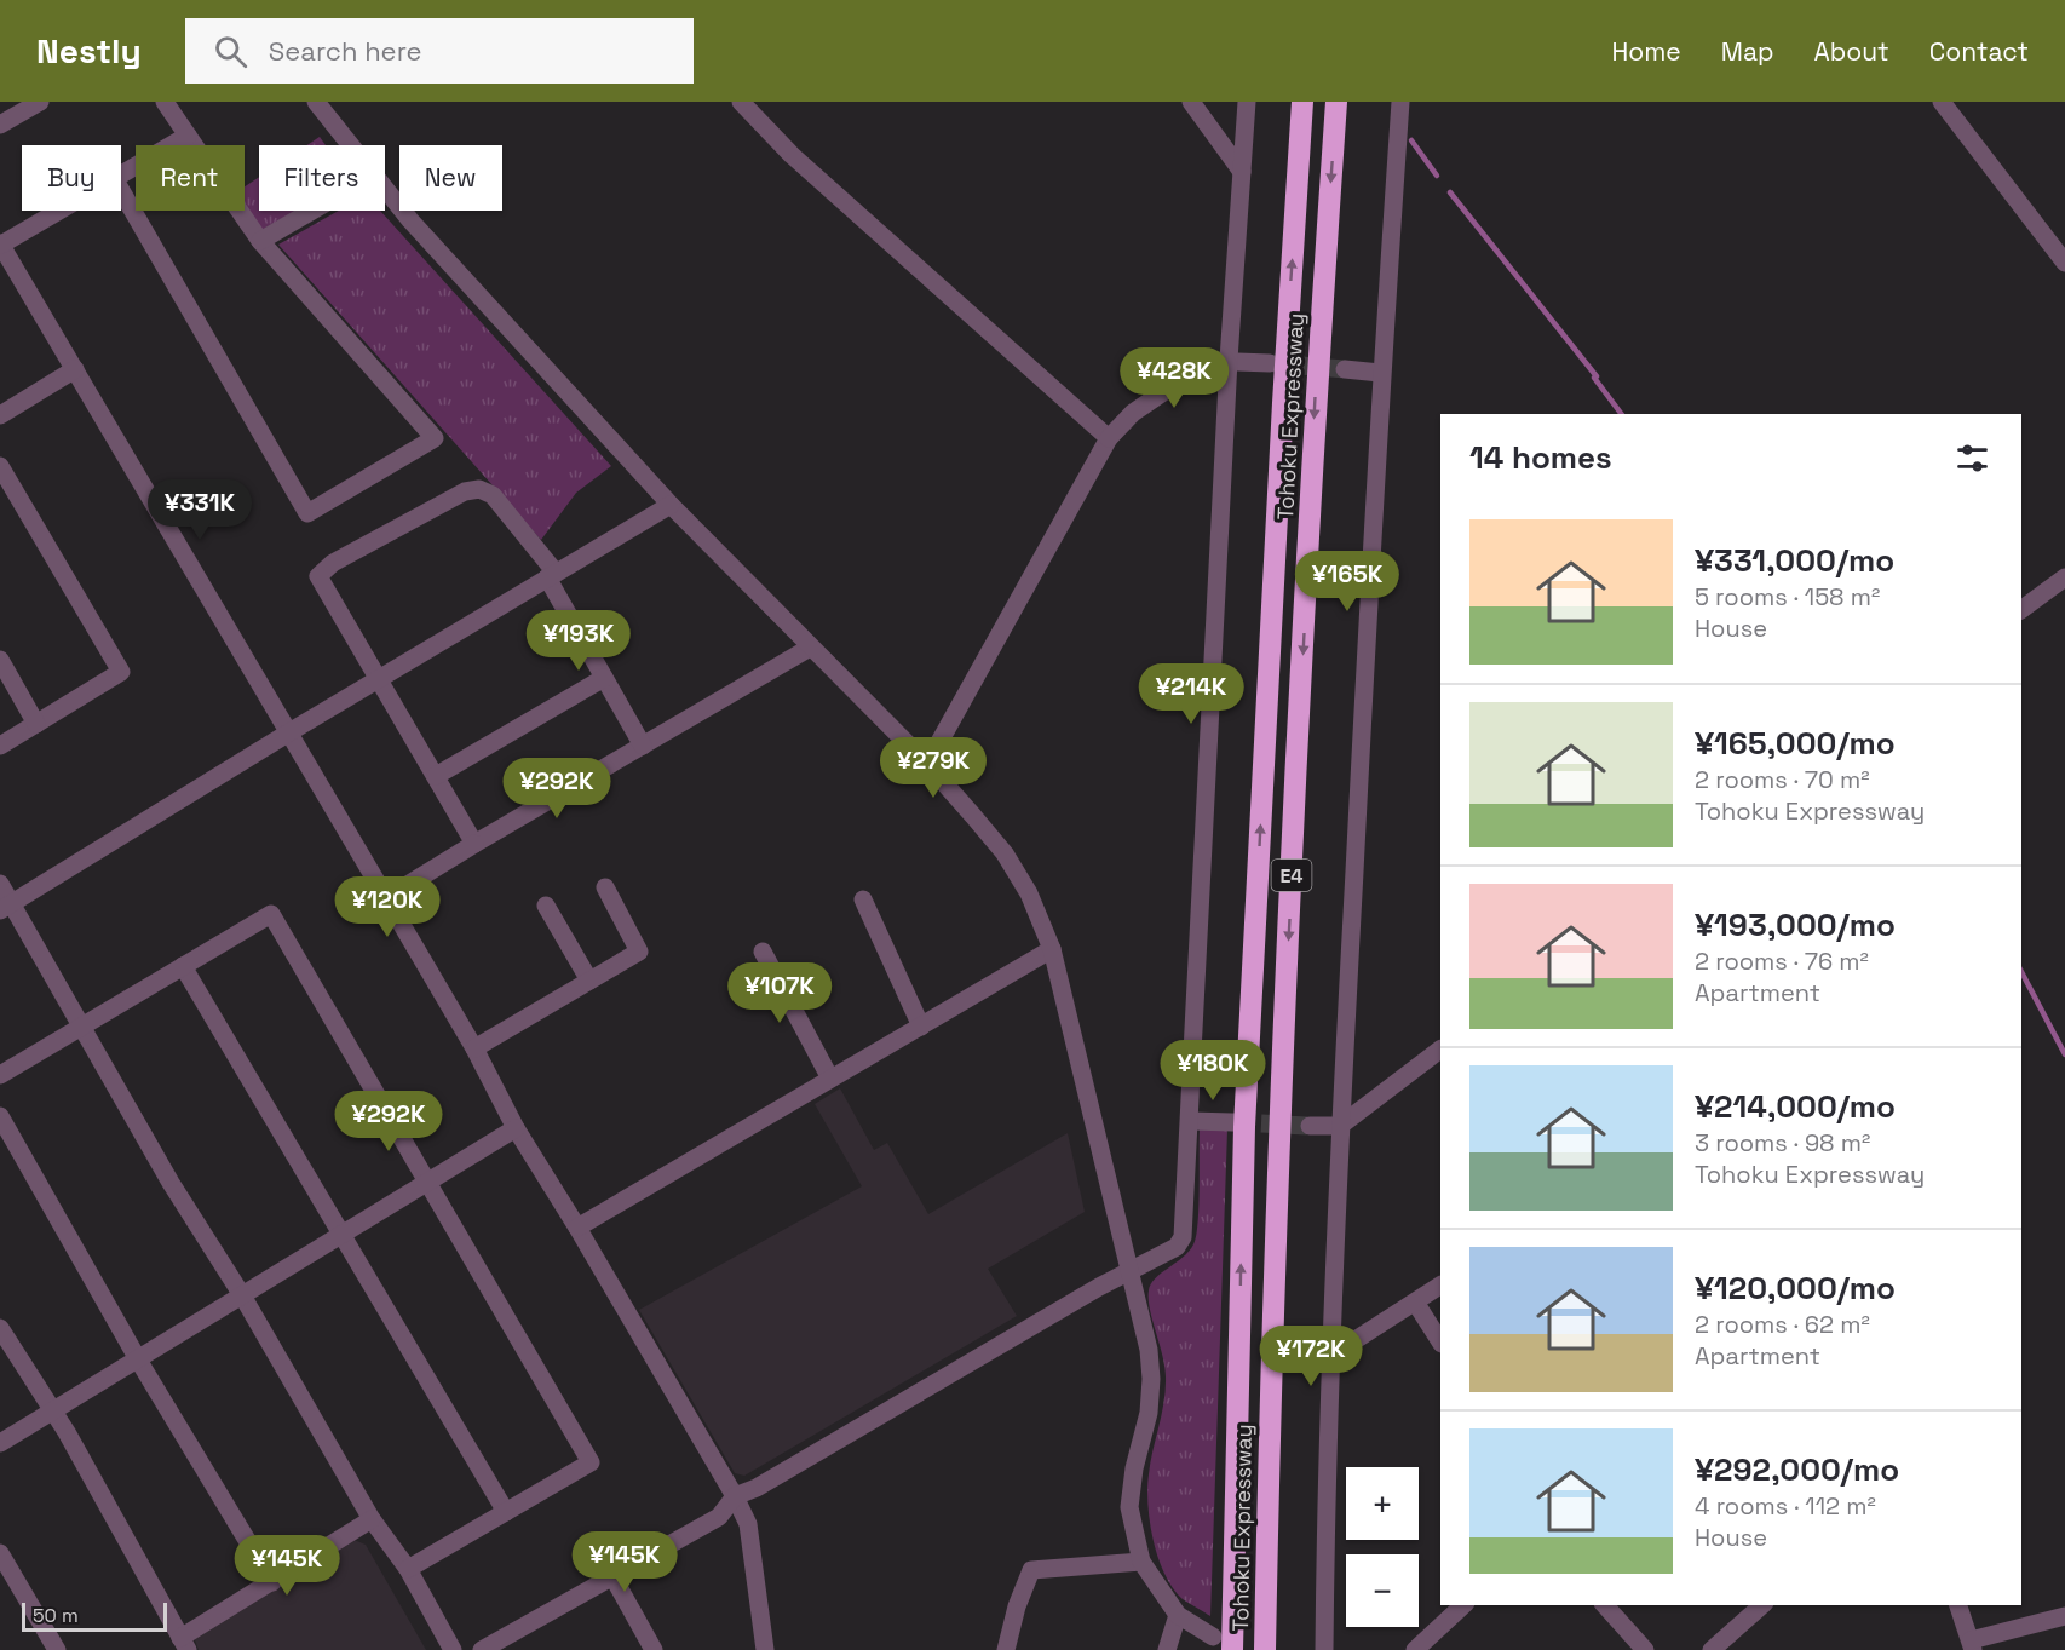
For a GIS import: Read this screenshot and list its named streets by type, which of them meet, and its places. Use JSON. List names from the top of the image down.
{
  "streets": {
    "highway": ["Tohoku Expressway", "E4"]
  },
  "scale_bar": "50 m",
  "page": {
    "header": "Nestly",
    "search": "Search here",
    "nav": [
      "Home",
      "Map",
      "About",
      "Contact"
    ],
    "chip": [
      "Buy",
      "Rent",
      "Filters",
      "New"
    ],
    "price": [
      "¥428K",
      "¥331K",
      "¥165K",
      "¥193K",
      "¥214K",
      "¥279K",
      "¥292K",
      "¥120K",
      "¥107K",
      "¥180K",
      "¥292K",
      "¥172K",
      "¥145K",
      "¥145K"
    ],
    "heading": "14 homes",
    "list": [
      {
        "name": "¥331,000/mo",
        "note": "5 rooms · 158 m² · House"
      },
      {
        "name": "¥165,000/mo",
        "note": "2 rooms · 70 m² · Tohoku Expressway"
      },
      {
        "name": "¥193,000/mo",
        "note": "2 rooms · 76 m² · Apartment"
      },
      {
        "name": "¥214,000/mo",
        "note": "3 rooms · 98 m² · Tohoku Expressway"
      },
      {
        "name": "¥120,000/mo",
        "note": "2 rooms · 62 m² · Apartment"
      },
      {
        "name": "¥292,000/mo",
        "note": "4 rooms · 112 m² · House"
      }
    ],
    "map_buttons": ["+", "−"],
    "scale": "50 m"
  }
}
